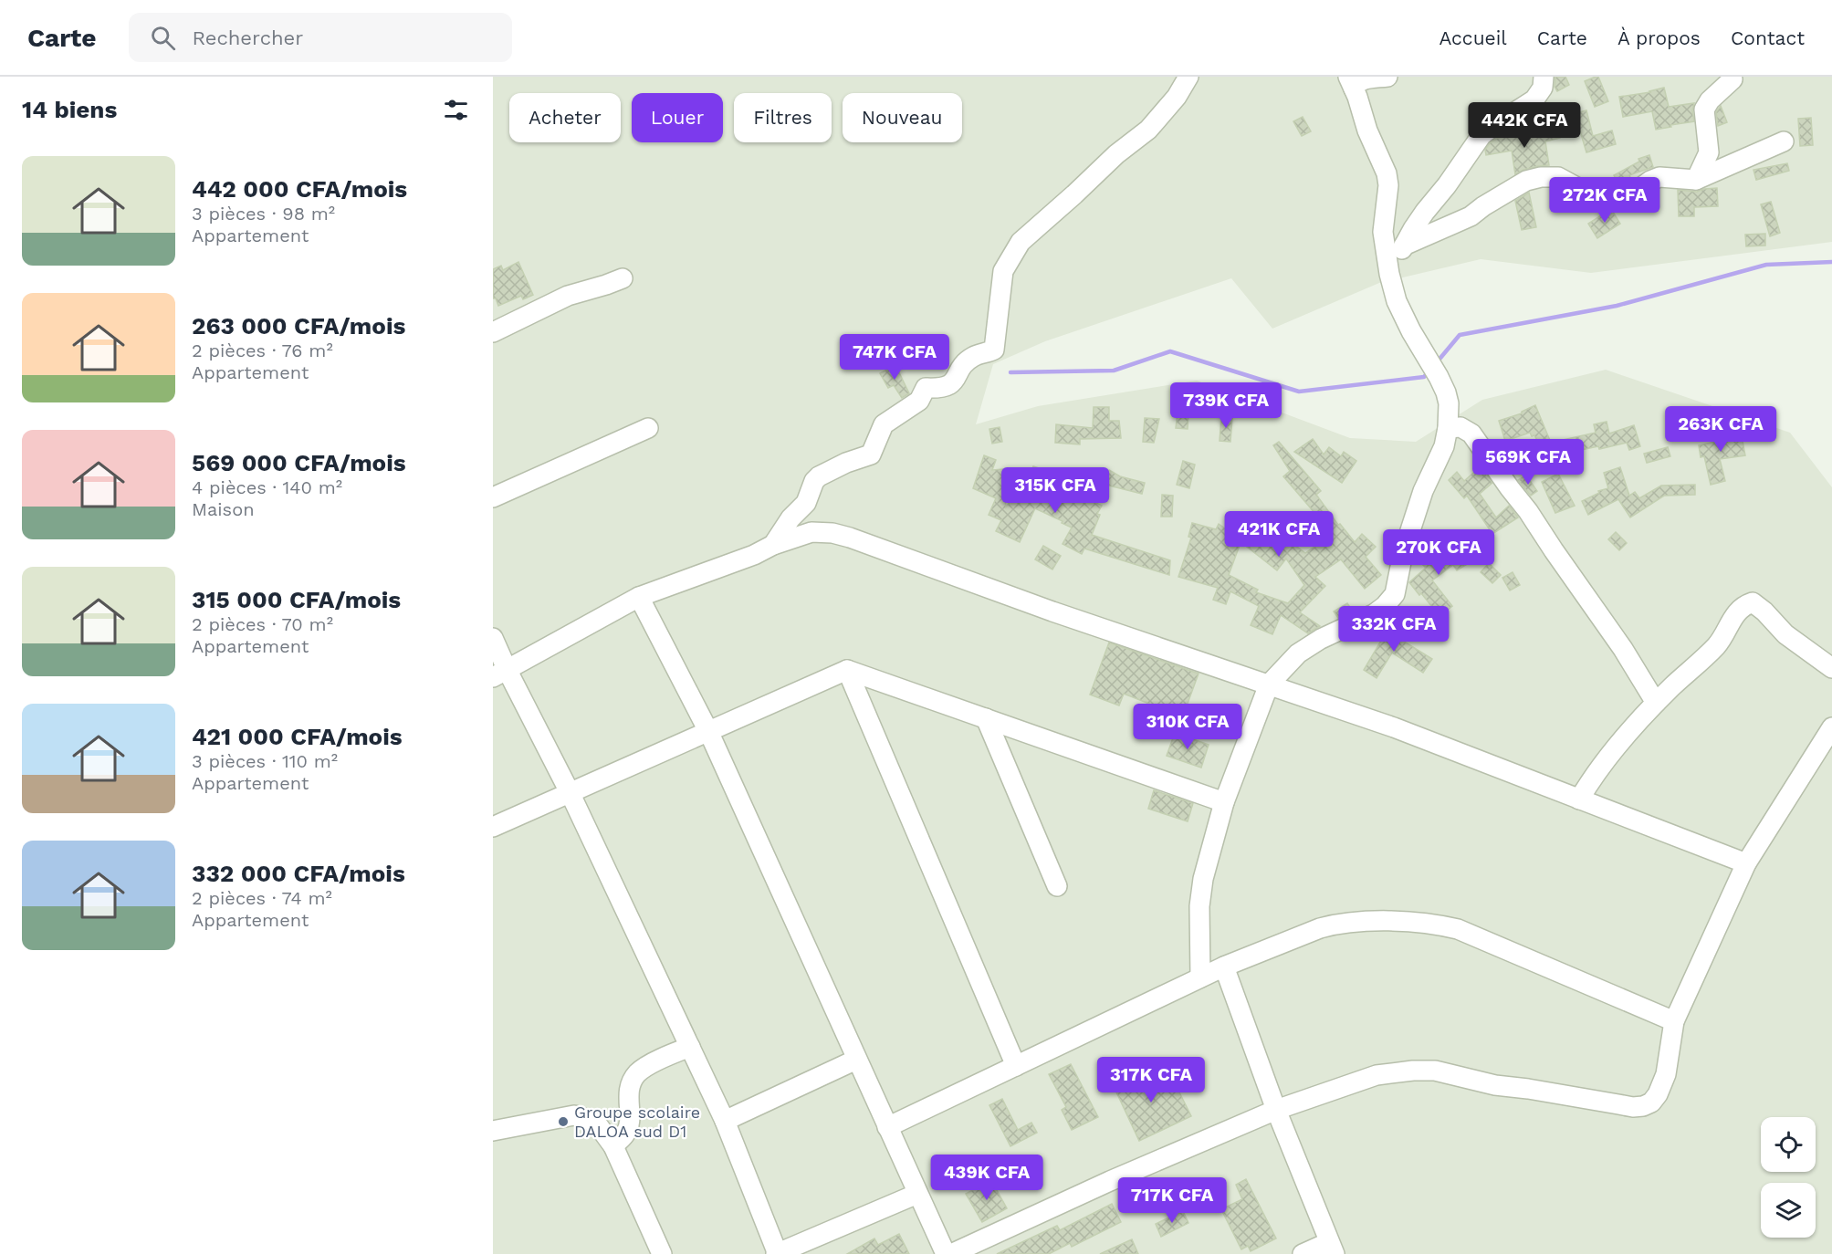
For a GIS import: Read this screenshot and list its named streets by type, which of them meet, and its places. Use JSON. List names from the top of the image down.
{
  "places": ["Groupe scolaire DALOA sud D1"],
  "page": {
    "header": "Carte",
    "search": "Rechercher",
    "nav": [
      "Accueil",
      "Carte",
      "À propos",
      "Contact"
    ],
    "heading": "14 biens",
    "chip": [
      "Acheter",
      "Louer",
      "Filtres",
      "Nouveau"
    ],
    "price": [
      "442K CFA",
      "272K CFA",
      "747K CFA",
      "739K CFA",
      "263K CFA",
      "569K CFA",
      "315K CFA",
      "421K CFA",
      "270K CFA",
      "332K CFA",
      "310K CFA",
      "317K CFA",
      "439K CFA",
      "717K CFA"
    ],
    "list": [
      {
        "name": "442 000 CFA/mois",
        "note": "3 pièces · 98 m² · Appartement"
      },
      {
        "name": "263 000 CFA/mois",
        "note": "2 pièces · 76 m² · Appartement"
      },
      {
        "name": "569 000 CFA/mois",
        "note": "4 pièces · 140 m² · Maison"
      },
      {
        "name": "315 000 CFA/mois",
        "note": "2 pièces · 70 m² · Appartement"
      },
      {
        "name": "421 000 CFA/mois",
        "note": "3 pièces · 110 m² · Appartement"
      },
      {
        "name": "332 000 CFA/mois",
        "note": "2 pièces · 74 m² · Appartement"
      }
    ]
  }
}
